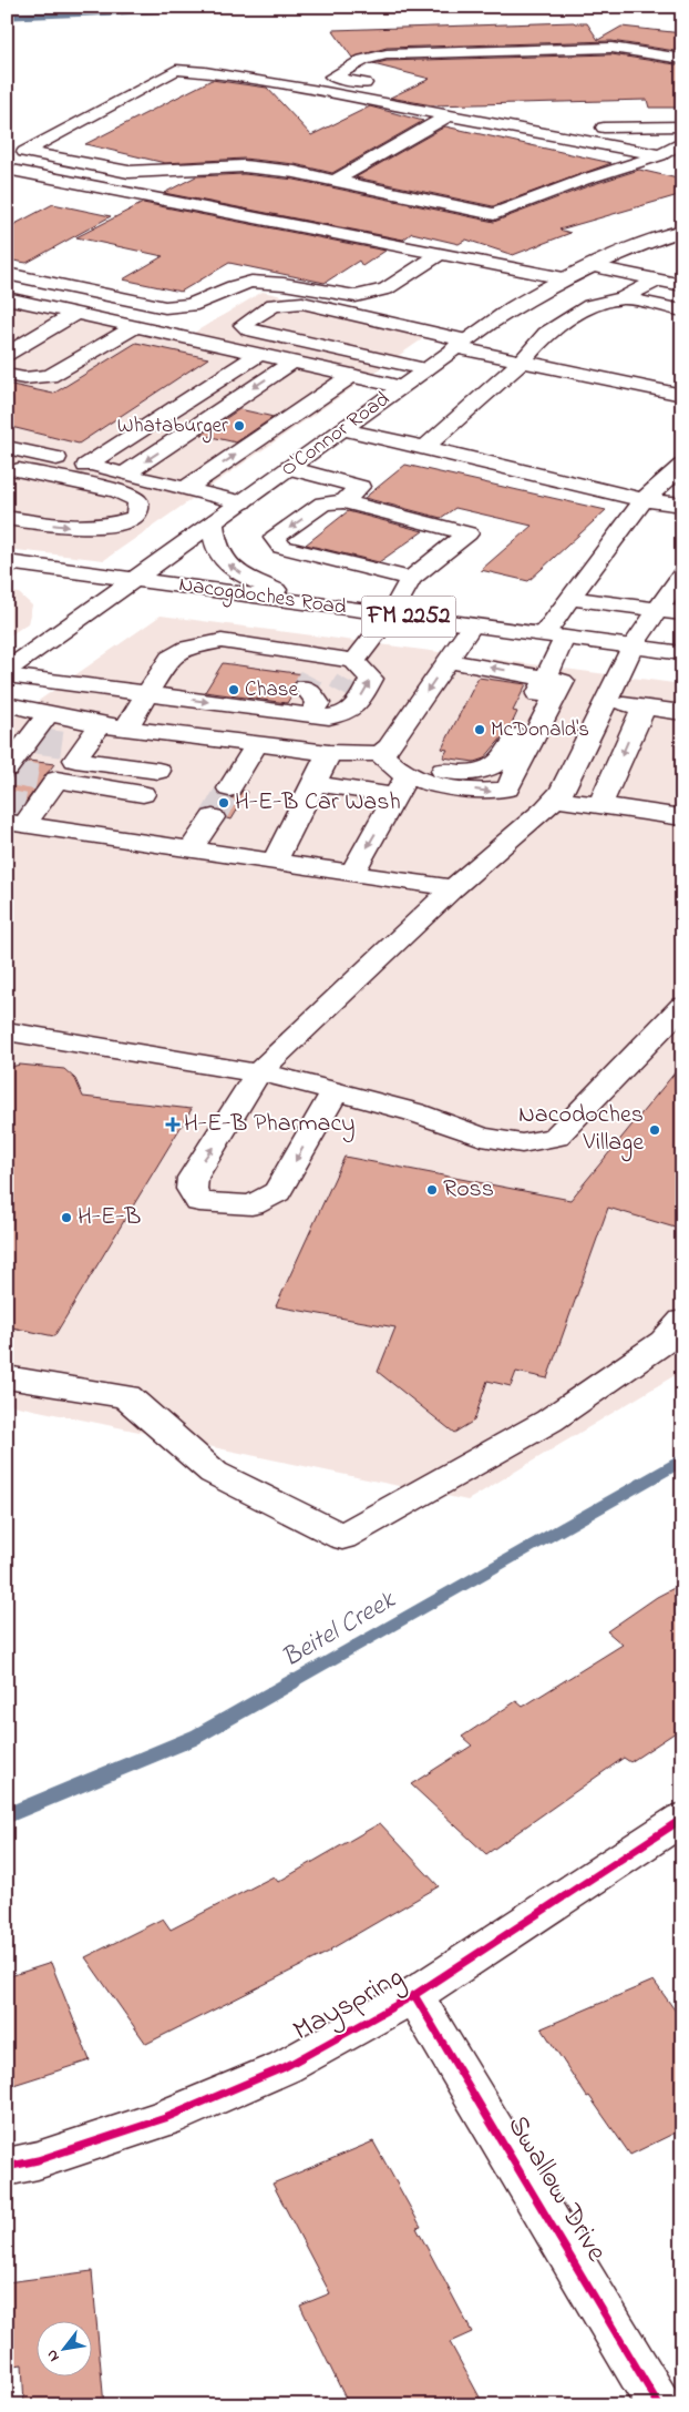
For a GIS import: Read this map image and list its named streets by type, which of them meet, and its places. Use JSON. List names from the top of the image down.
{
  "streets": {
    "main road": [
      "O'Connor Road",
      "Nacogdoches Road",
      "FM 2252",
      "Mayspring",
      "Swallow Drive"
    ]
  },
  "crossings": [
    ["O'Connor Road", "Nacogdoches Road"],
    ["Mayspring", "Swallow Drive"]
  ],
  "water": ["Beitel Creek"],
  "places": {
    "other": [
      "Whataburger",
      "Chase",
      "McDonald's",
      "H-E-B Car Wash",
      "Nacodoches Village",
      "Ross",
      "H-E-B"
    ],
    "health": ["H-E-B Pharmacy"]
  },
  "north": "bottom left"
}
